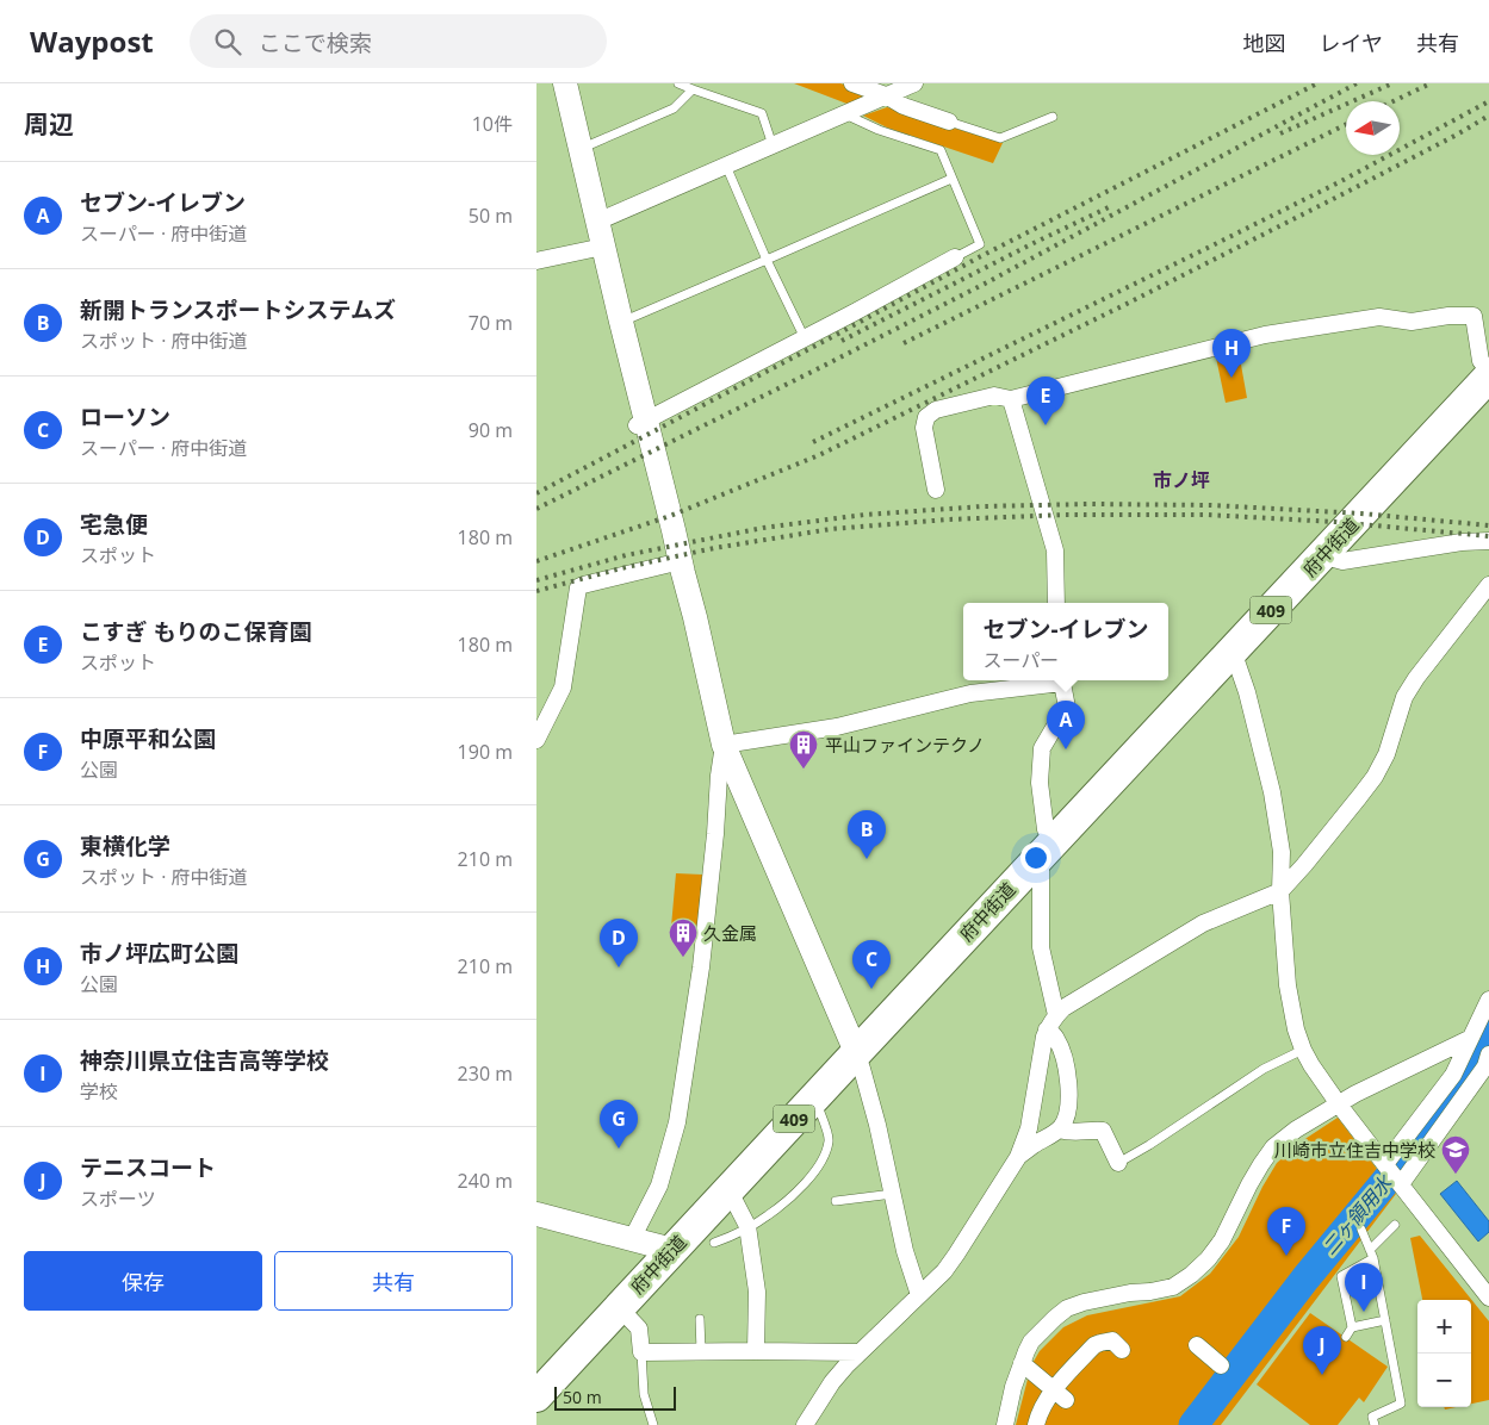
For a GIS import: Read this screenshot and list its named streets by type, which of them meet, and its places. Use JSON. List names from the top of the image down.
{
  "streets": {
    "highway": ["府中街道", "409"]
  },
  "districts": ["市ノ坪"],
  "water": ["二ヶ領用水"],
  "places": {
    "building": ["平山ファインテクノ", "久金属"],
    "school or university": ["川崎市立住吉中学校"]
  },
  "scale_bar": "50 m",
  "north": "left",
  "page": {
    "header": "Waypost",
    "search": "ここで検索",
    "nav": ["地図", "レイヤ", "共有"],
    "heading": ["周辺", "10件"],
    "list": [
      {
        "mark": "A",
        "name": "セブン-イレブン",
        "note": "スーパー · 府中街道",
        "value": "50 m"
      },
      {
        "mark": "B",
        "name": "新開トランスポートシステムズ",
        "note": "スポット · 府中街道",
        "value": "70 m"
      },
      {
        "mark": "C",
        "name": "ローソン",
        "note": "スーパー · 府中街道",
        "value": "90 m"
      },
      {
        "mark": "D",
        "name": "宅急便",
        "note": "スポット",
        "value": "180 m"
      },
      {
        "mark": "E",
        "name": "こすぎ もりのこ保育園",
        "note": "スポット",
        "value": "180 m"
      },
      {
        "mark": "F",
        "name": "中原平和公園",
        "note": "公園",
        "value": "190 m"
      },
      {
        "mark": "G",
        "name": "東横化学",
        "note": "スポット · 府中街道",
        "value": "210 m"
      },
      {
        "mark": "H",
        "name": "市ノ坪広町公園",
        "note": "公園",
        "value": "210 m"
      },
      {
        "mark": "I",
        "name": "神奈川県立住吉高等学校",
        "note": "学校",
        "value": "230 m"
      },
      {
        "mark": "J",
        "name": "テニスコート",
        "note": "スポーツ",
        "value": "240 m"
      }
    ],
    "pins": [
      "H",
      "E",
      "A",
      "B",
      "D",
      "C",
      "G",
      "F",
      "I",
      "J"
    ],
    "popup": ["セブン-イレブン", "スーパー"],
    "buttons": ["保存", "共有"],
    "map_buttons": ["+", "−"],
    "scale": "50 m"
  }
}
